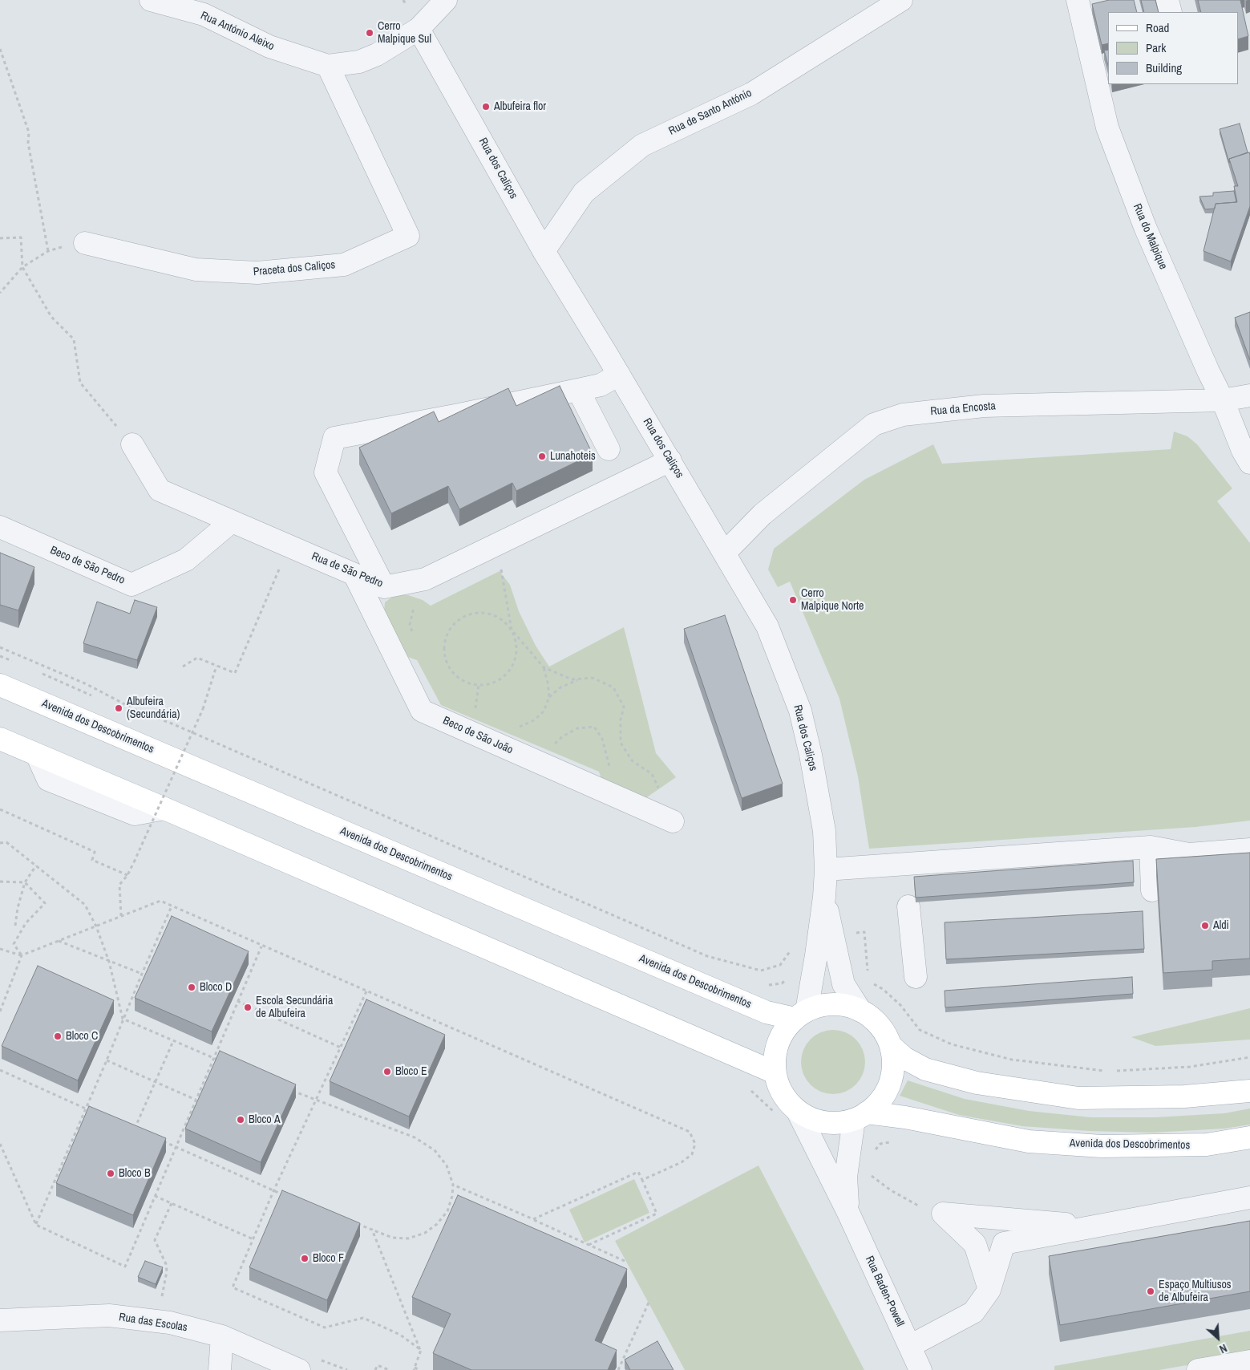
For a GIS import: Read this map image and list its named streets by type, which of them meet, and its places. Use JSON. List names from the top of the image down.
{
  "streets": {
    "main road": ["Avenida dos Descobrimentos"],
    "street": [
      "Rua António Aleixo",
      "Rua de Santo António",
      "Rua dos Caliços",
      "Rua do Malpique",
      "Praceta dos Caliços",
      "Rua da Encosta",
      "Beco de São Pedro",
      "Rua de São Pedro",
      "Beco de São João",
      "Rua Baden-Powell",
      "Rua das Escolas"
    ]
  },
  "crossings": [
    ["Rua António Aleixo", "Rua dos Caliços"],
    ["Rua António Aleixo", "Praceta dos Caliços"],
    ["Rua de Santo António", "Rua dos Caliços"],
    ["Rua dos Caliços", "Rua da Encosta"],
    ["Rua dos Caliços", "Rua de São Pedro"],
    ["Rua dos Caliços", "Avenida dos Descobrimentos"],
    ["Rua dos Caliços", "Rua Baden-Powell"],
    ["Rua do Malpique", "Rua da Encosta"],
    ["Beco de São Pedro", "Rua de São Pedro"],
    ["Rua de São Pedro", "Beco de São João"],
    ["Avenida dos Descobrimentos", "Rua Baden-Powell"]
  ],
  "places": [
    "Cerro Malpique Sul",
    "Albufeira flor",
    "Lunahoteis",
    "Cerro Malpique Norte",
    "Albufeira (Secundária)",
    "Aldi",
    "Bloco D",
    "Escola Secundária de Albufeira",
    "Bloco C",
    "Bloco E",
    "Bloco A",
    "Bloco B",
    "Bloco F",
    "Espaço Multiusos de Albufeira"
  ],
  "legend": ["Road", "Park", "Building"],
  "north": "bottom right"
}
